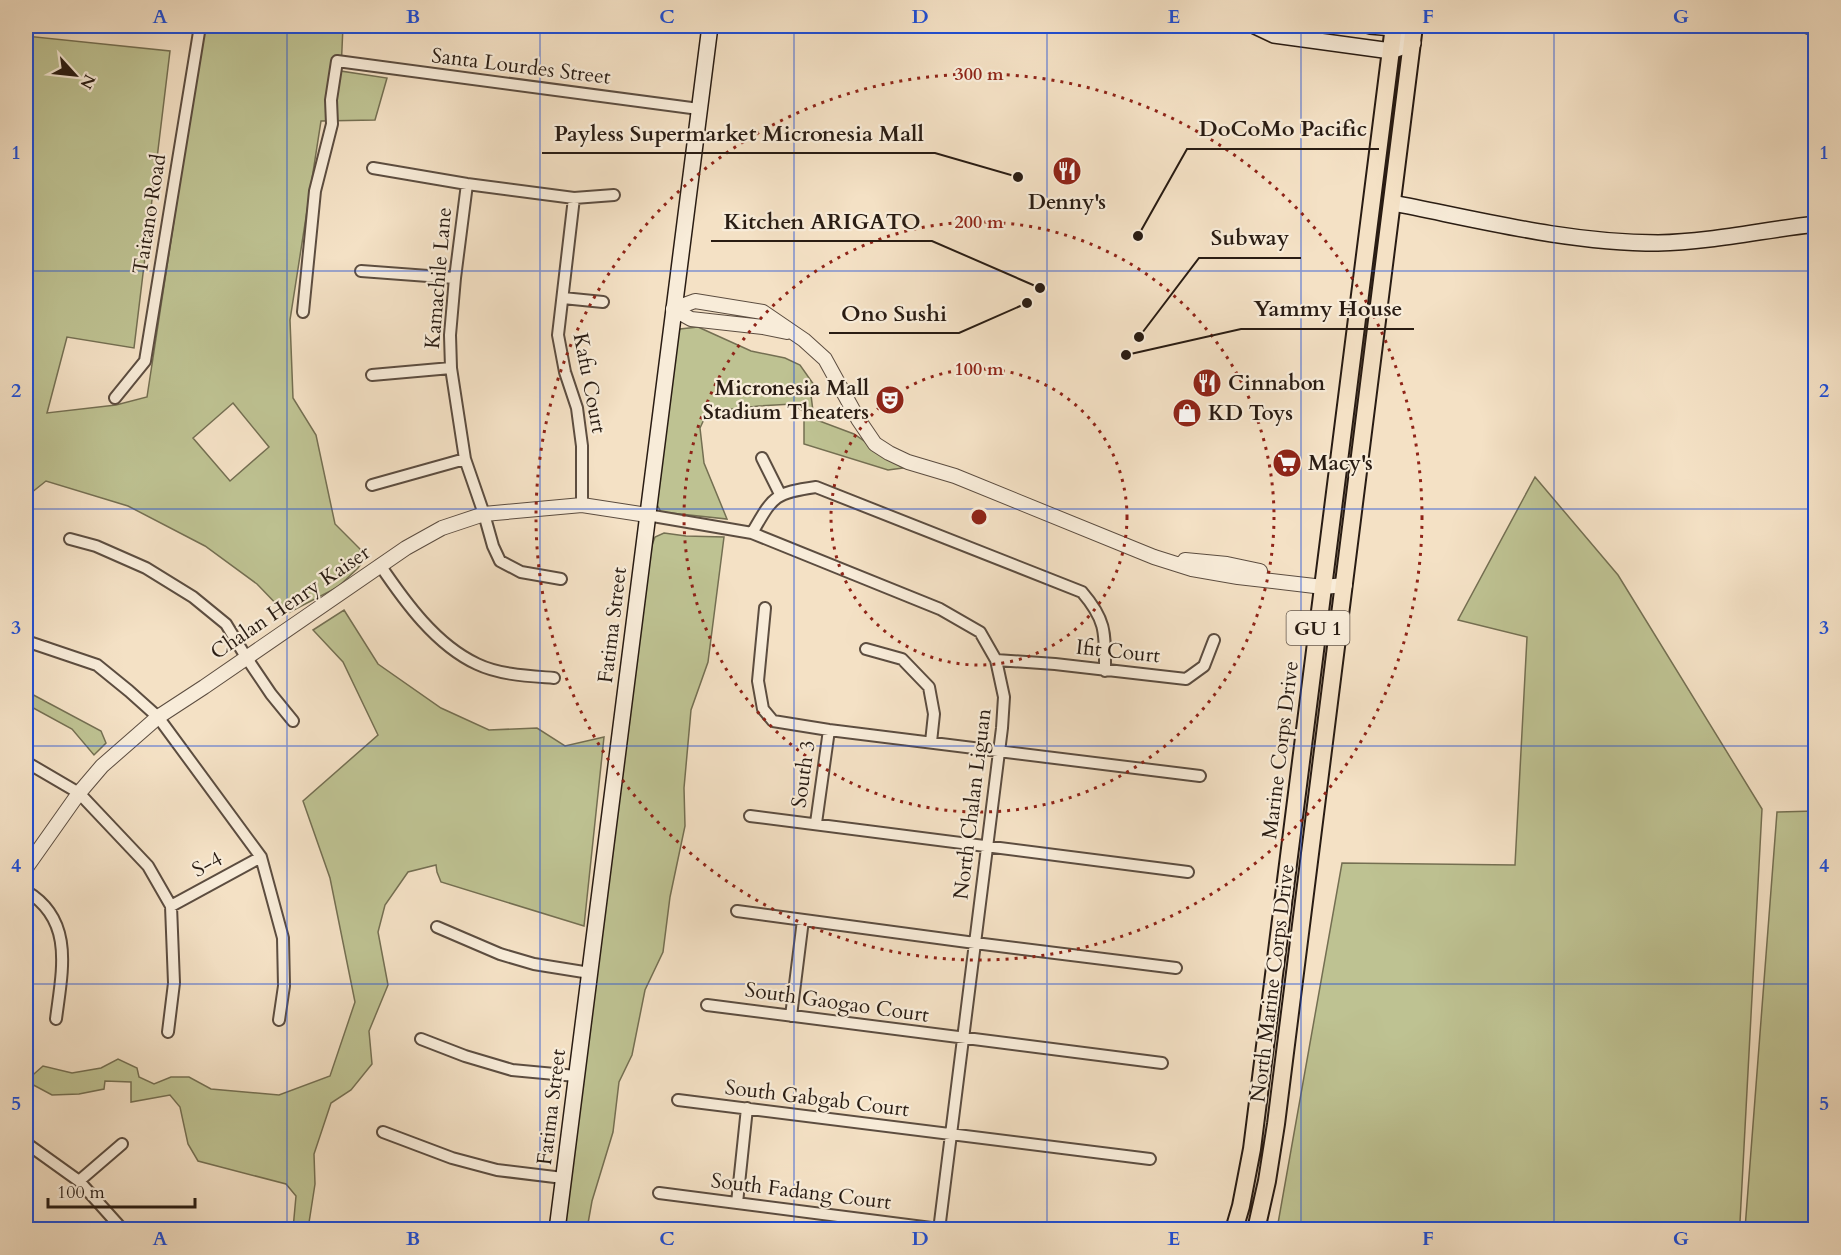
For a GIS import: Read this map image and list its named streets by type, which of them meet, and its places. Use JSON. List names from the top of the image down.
{
  "streets": {
    "main road": [
      "Fatima Street",
      "GU 1",
      "Marine Corps Drive",
      "North Marine Corps Drive"
    ],
    "street": [
      "Santa Lourdes Street",
      "Taitano Road",
      "Kamachile Lane",
      "Kafu Court",
      "Chalan Henry Kaiser",
      "Ifit Court",
      "South 3",
      "North Chalan Liguan",
      "S-4",
      "South Gaogao Court",
      "South Gabgab Court",
      "South Fadang Court"
    ]
  },
  "crossings": [
    ["Santa Lourdes Street", "Fatima Street"],
    ["Kamachile Lane", "Chalan Henry Kaiser"],
    ["Kafu Court", "Chalan Henry Kaiser"],
    ["Chalan Henry Kaiser", "Fatima Street"],
    ["Chalan Henry Kaiser", "North Chalan Liguan"],
    ["Fatima Street", "North Chalan Liguan"],
    ["Ifit Court", "North Chalan Liguan"],
    ["North Chalan Liguan", "South Gaogao Court"],
    ["North Chalan Liguan", "South Gabgab Court"],
    ["North Chalan Liguan", "South Fadang Court"]
  ],
  "places": {
    "restaurant": ["Denny's", "Cinnabon"],
    "other": [
      "Payless Supermarket Micronesia Mall",
      "DoCoMo Pacific",
      "Kitchen ARIGATO",
      "Ono Sushi",
      "Subway",
      "Yammy House"
    ],
    "theatre": ["Micronesia Mall Stadium Theaters"],
    "shop": ["KD Toys"],
    "supermarket": ["Macy's"]
  },
  "scale_bar": "100 m",
  "north": "bottom right",
  "grid": {
    "columns": [
      "A",
      "B",
      "C",
      "D",
      "E",
      "F",
      "G"
    ],
    "rows": [
      "1",
      "2",
      "3",
      "4",
      "5"
    ]
  },
  "rings": ["300 m", "200 m", "100 m"]
}
